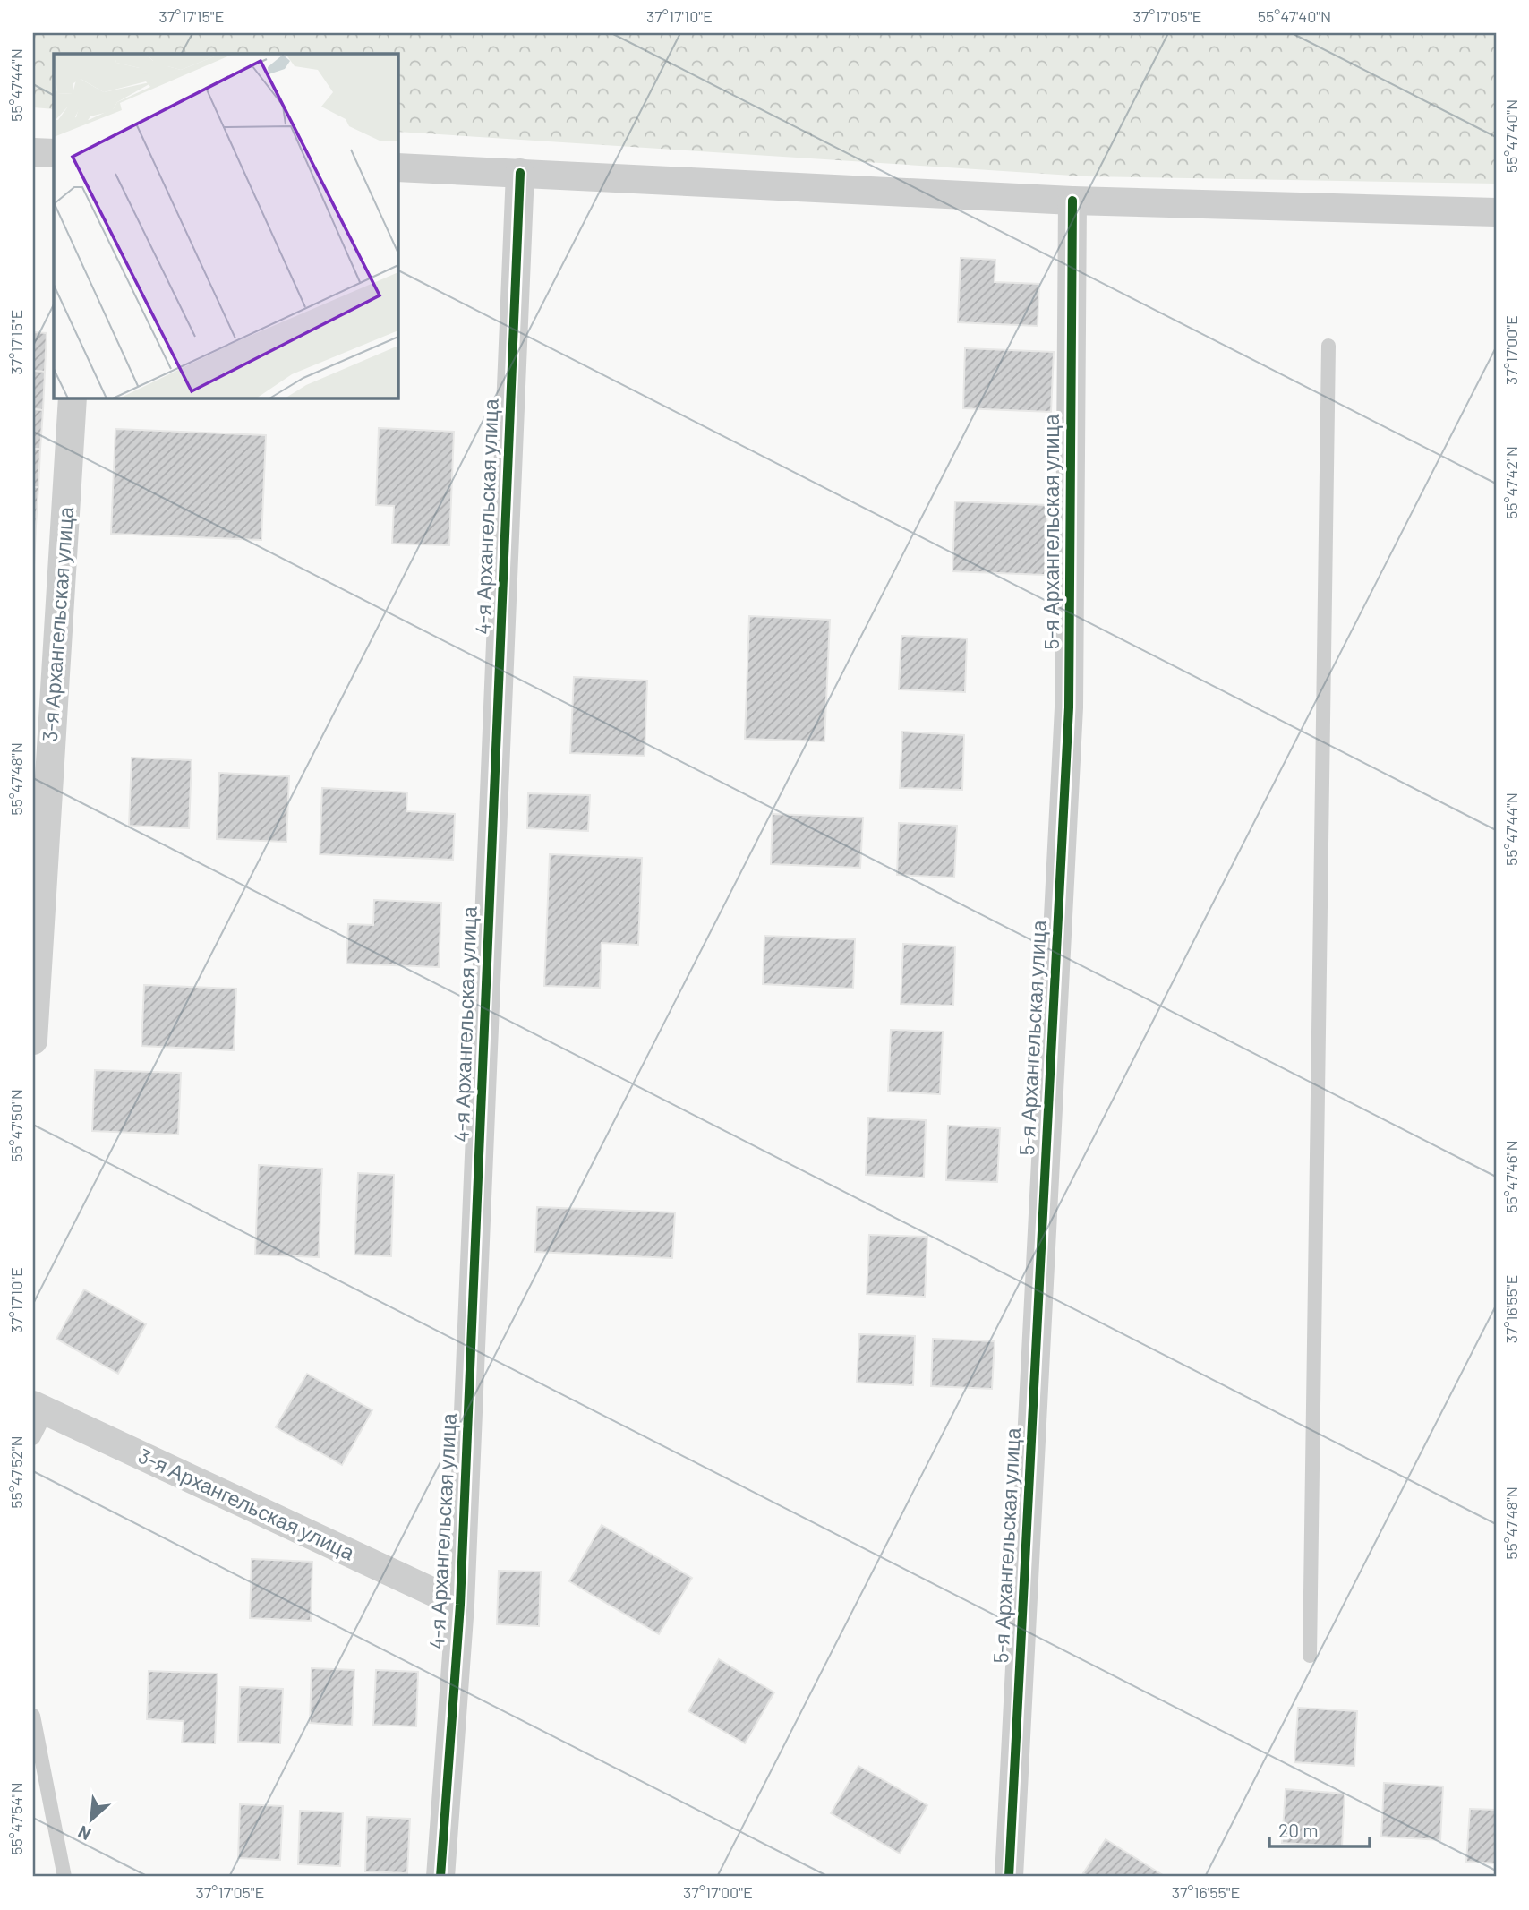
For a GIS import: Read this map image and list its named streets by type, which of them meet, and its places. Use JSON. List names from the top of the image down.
{
  "streets": {
    "street": ["4-я Архангельская улица", "5-я Архангельская улица", "3-я Архангельская улица"]
  },
  "crossings": [
    ["4-я Архангельская улица", "3-я Архангельская улица"]
  ],
  "scale_bar": "20 m",
  "north": "bottom left",
  "coordinates": [
    "37°17'15\"E",
    "37°17'10\"E",
    "37°17'05\"E",
    "55°47'40\"N",
    "55°47'44\"N",
    "37°17'00\"E",
    "55°47'42\"N",
    "55°47'48\"N",
    "55°47'50\"N",
    "55°47'46\"N",
    "37°16'55\"E",
    "55°47'52\"N",
    "55°47'54\"N"
  ]
}
